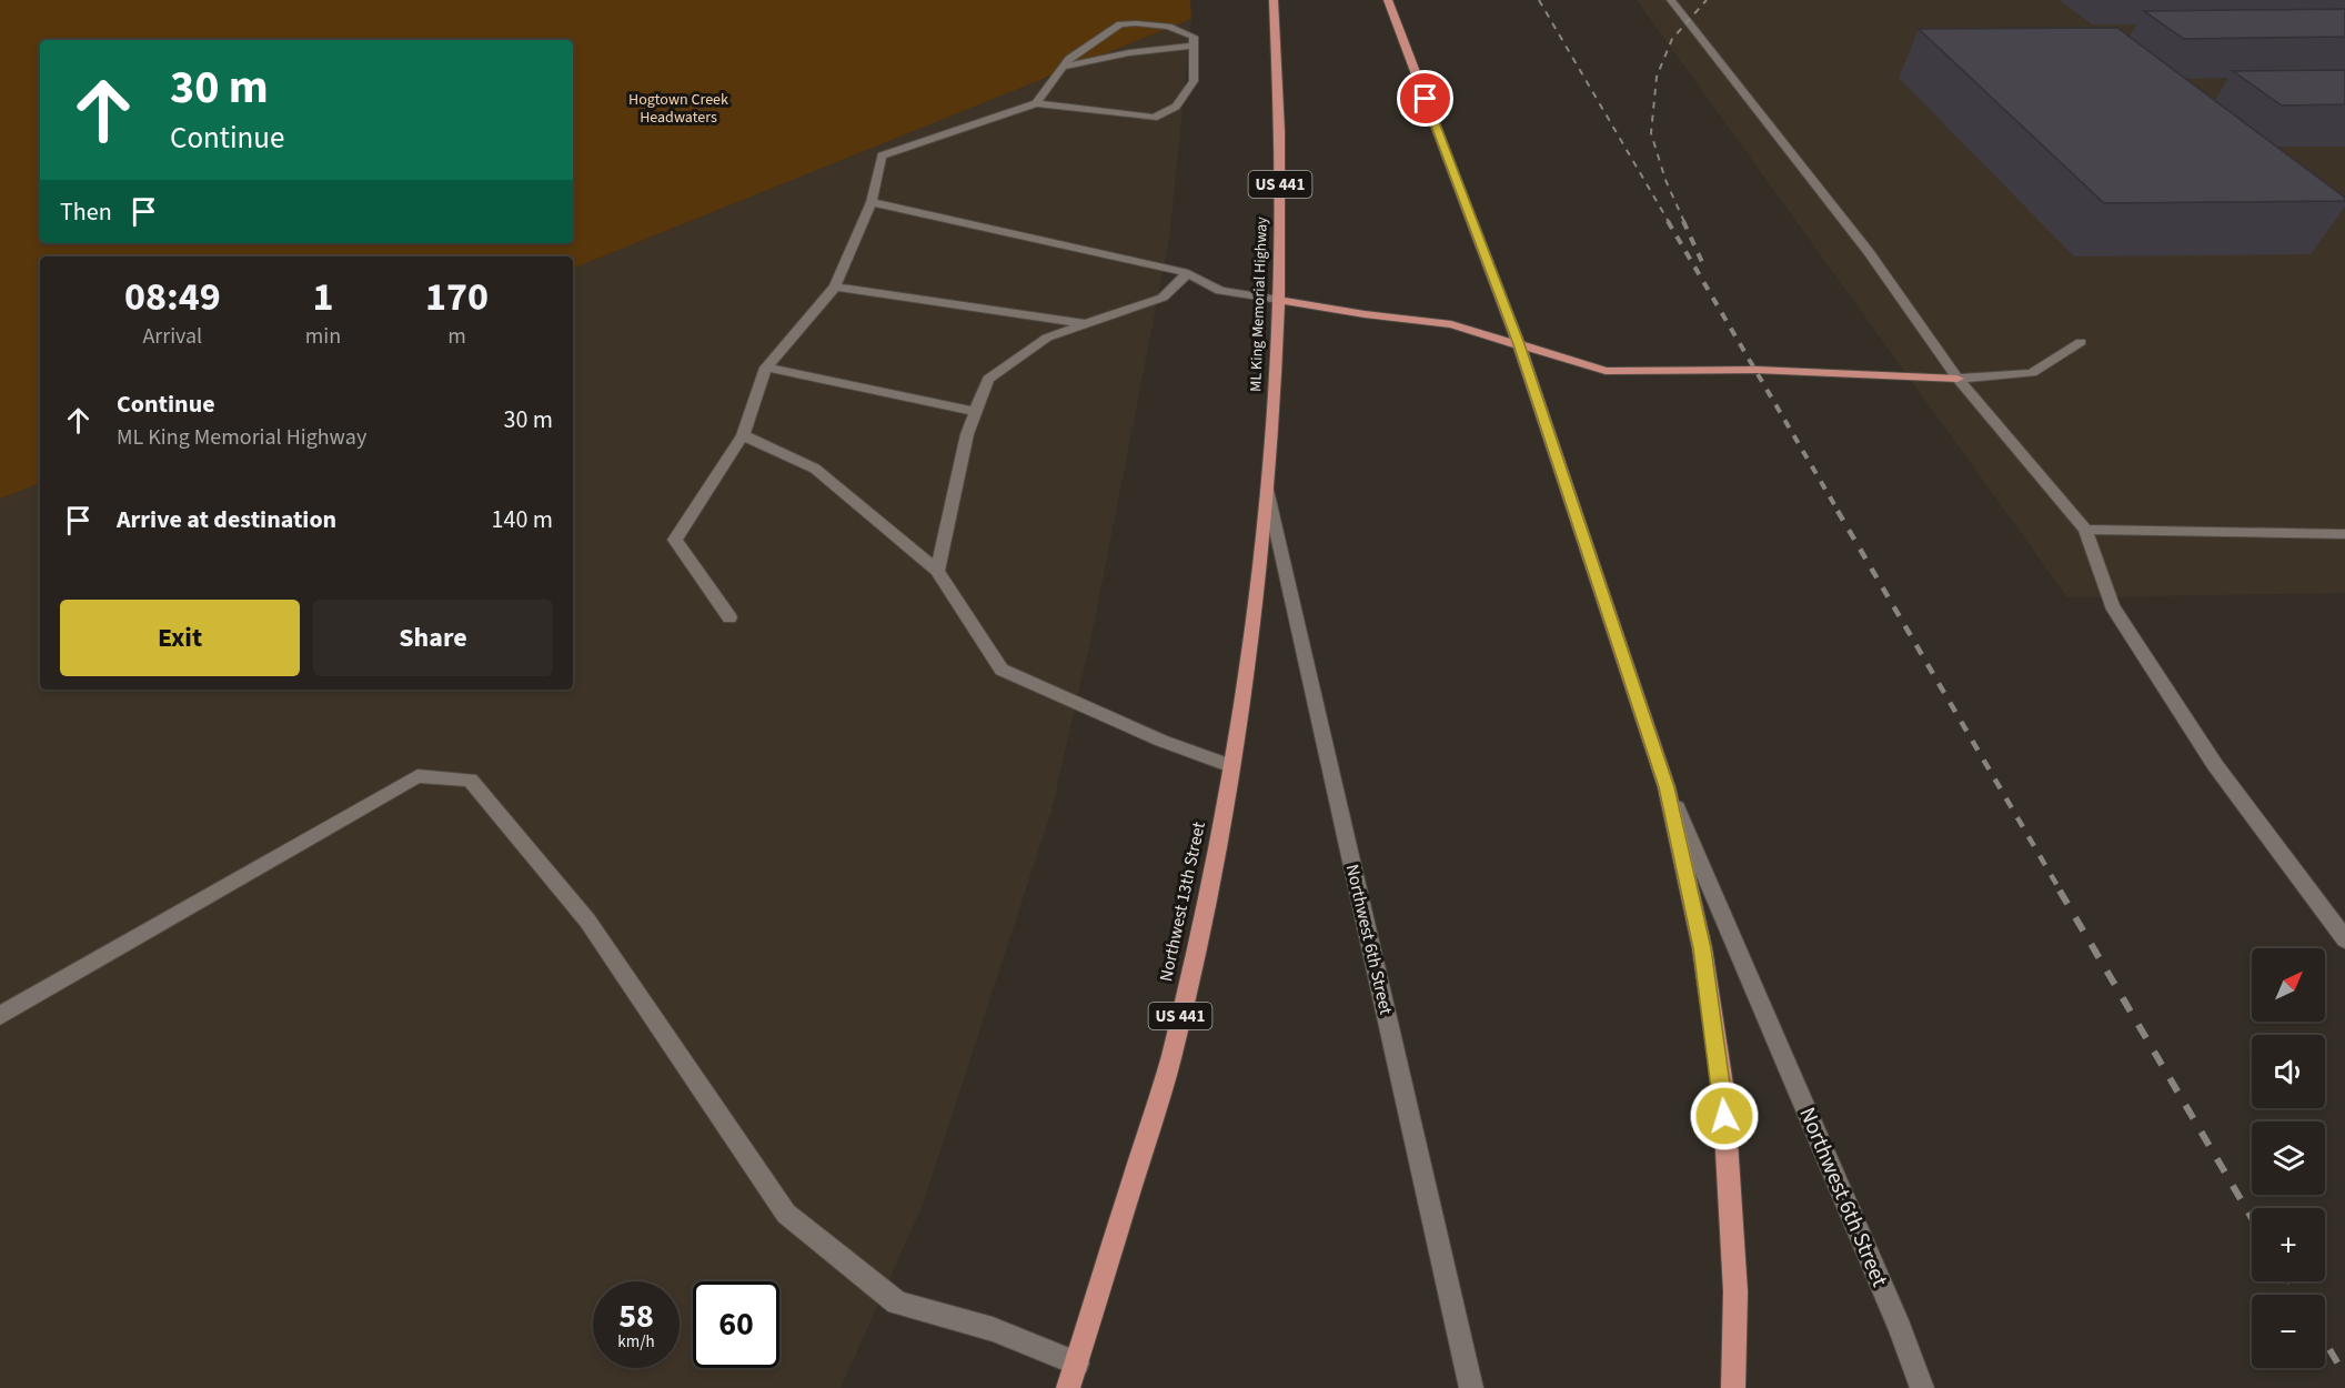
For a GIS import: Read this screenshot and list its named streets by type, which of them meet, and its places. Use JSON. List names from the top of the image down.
{
  "streets": {
    "main road": [
      "US 441",
      "ML King Memorial Highway",
      "Northwest 13th Street",
      "Northwest 6th Street"
    ]
  },
  "crossings": [
    ["ML King Memorial Highway", "Northwest 13th Street"],
    ["ML King Memorial Highway", "Northwest 6th Street"],
    ["Northwest 13th Street", "Northwest 6th Street"]
  ],
  "parks": ["Hogtown Creek Headwaters"],
  "north": "top right",
  "page": {
    "turn": ["30 m", "Continue"],
    "then": "Then",
    "eta": [
      "08:49",
      "Arrival",
      "1",
      "min",
      "170",
      "m"
    ],
    "list": [
      {
        "name": "Continue",
        "note": "ML King Memorial Highway",
        "value": "30 m"
      },
      {
        "name": "Arrive at destination",
        "value": "140 m"
      }
    ],
    "buttons": ["Exit", "Share"],
    "map_buttons": ["+", "−"],
    "speed": "58 km/h",
    "limit": "60"
  }
}
